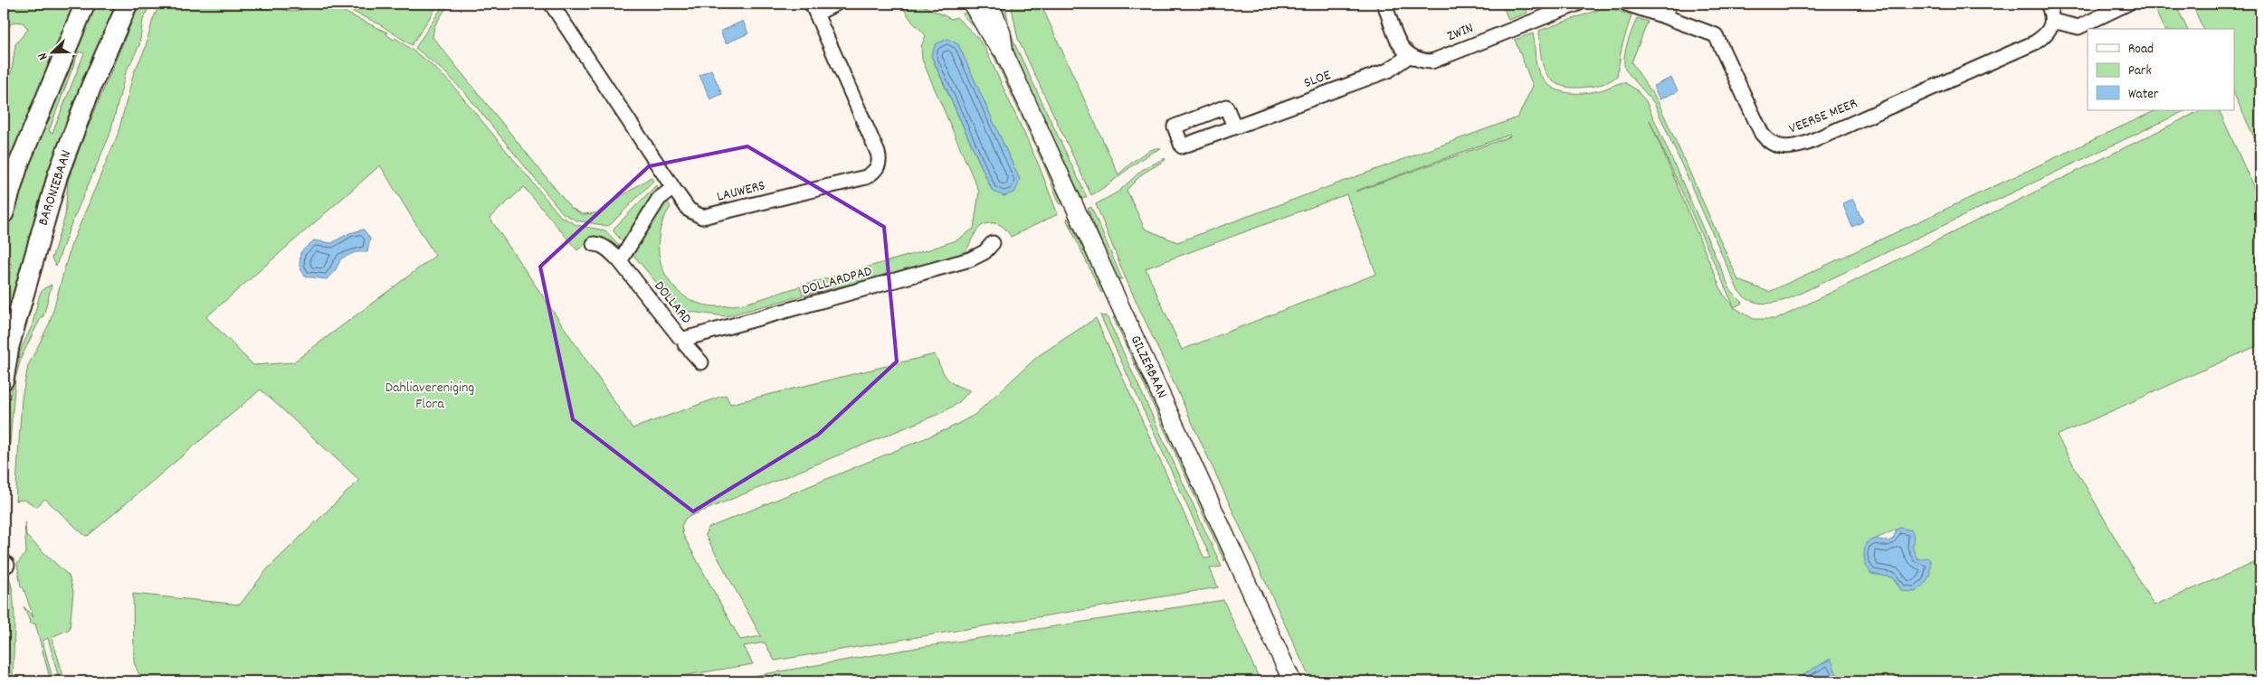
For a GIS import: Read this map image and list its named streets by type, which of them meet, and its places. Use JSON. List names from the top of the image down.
{
  "streets": {
    "main road": ["BARONIEBAAN"],
    "street": [
      "ZWIN",
      "SLOE",
      "VEERSE MEER",
      "LAUWERS",
      "DOLLARDPAD",
      "DOLLARD",
      "GILZERBAAN"
    ]
  },
  "crossings": [
    ["ZWIN", "SLOE"],
    ["DOLLARDPAD", "DOLLARD"]
  ],
  "parks": ["Dahliavereniging Flora"],
  "legend": ["Road", "Park", "Water"],
  "north": "bottom left"
}
